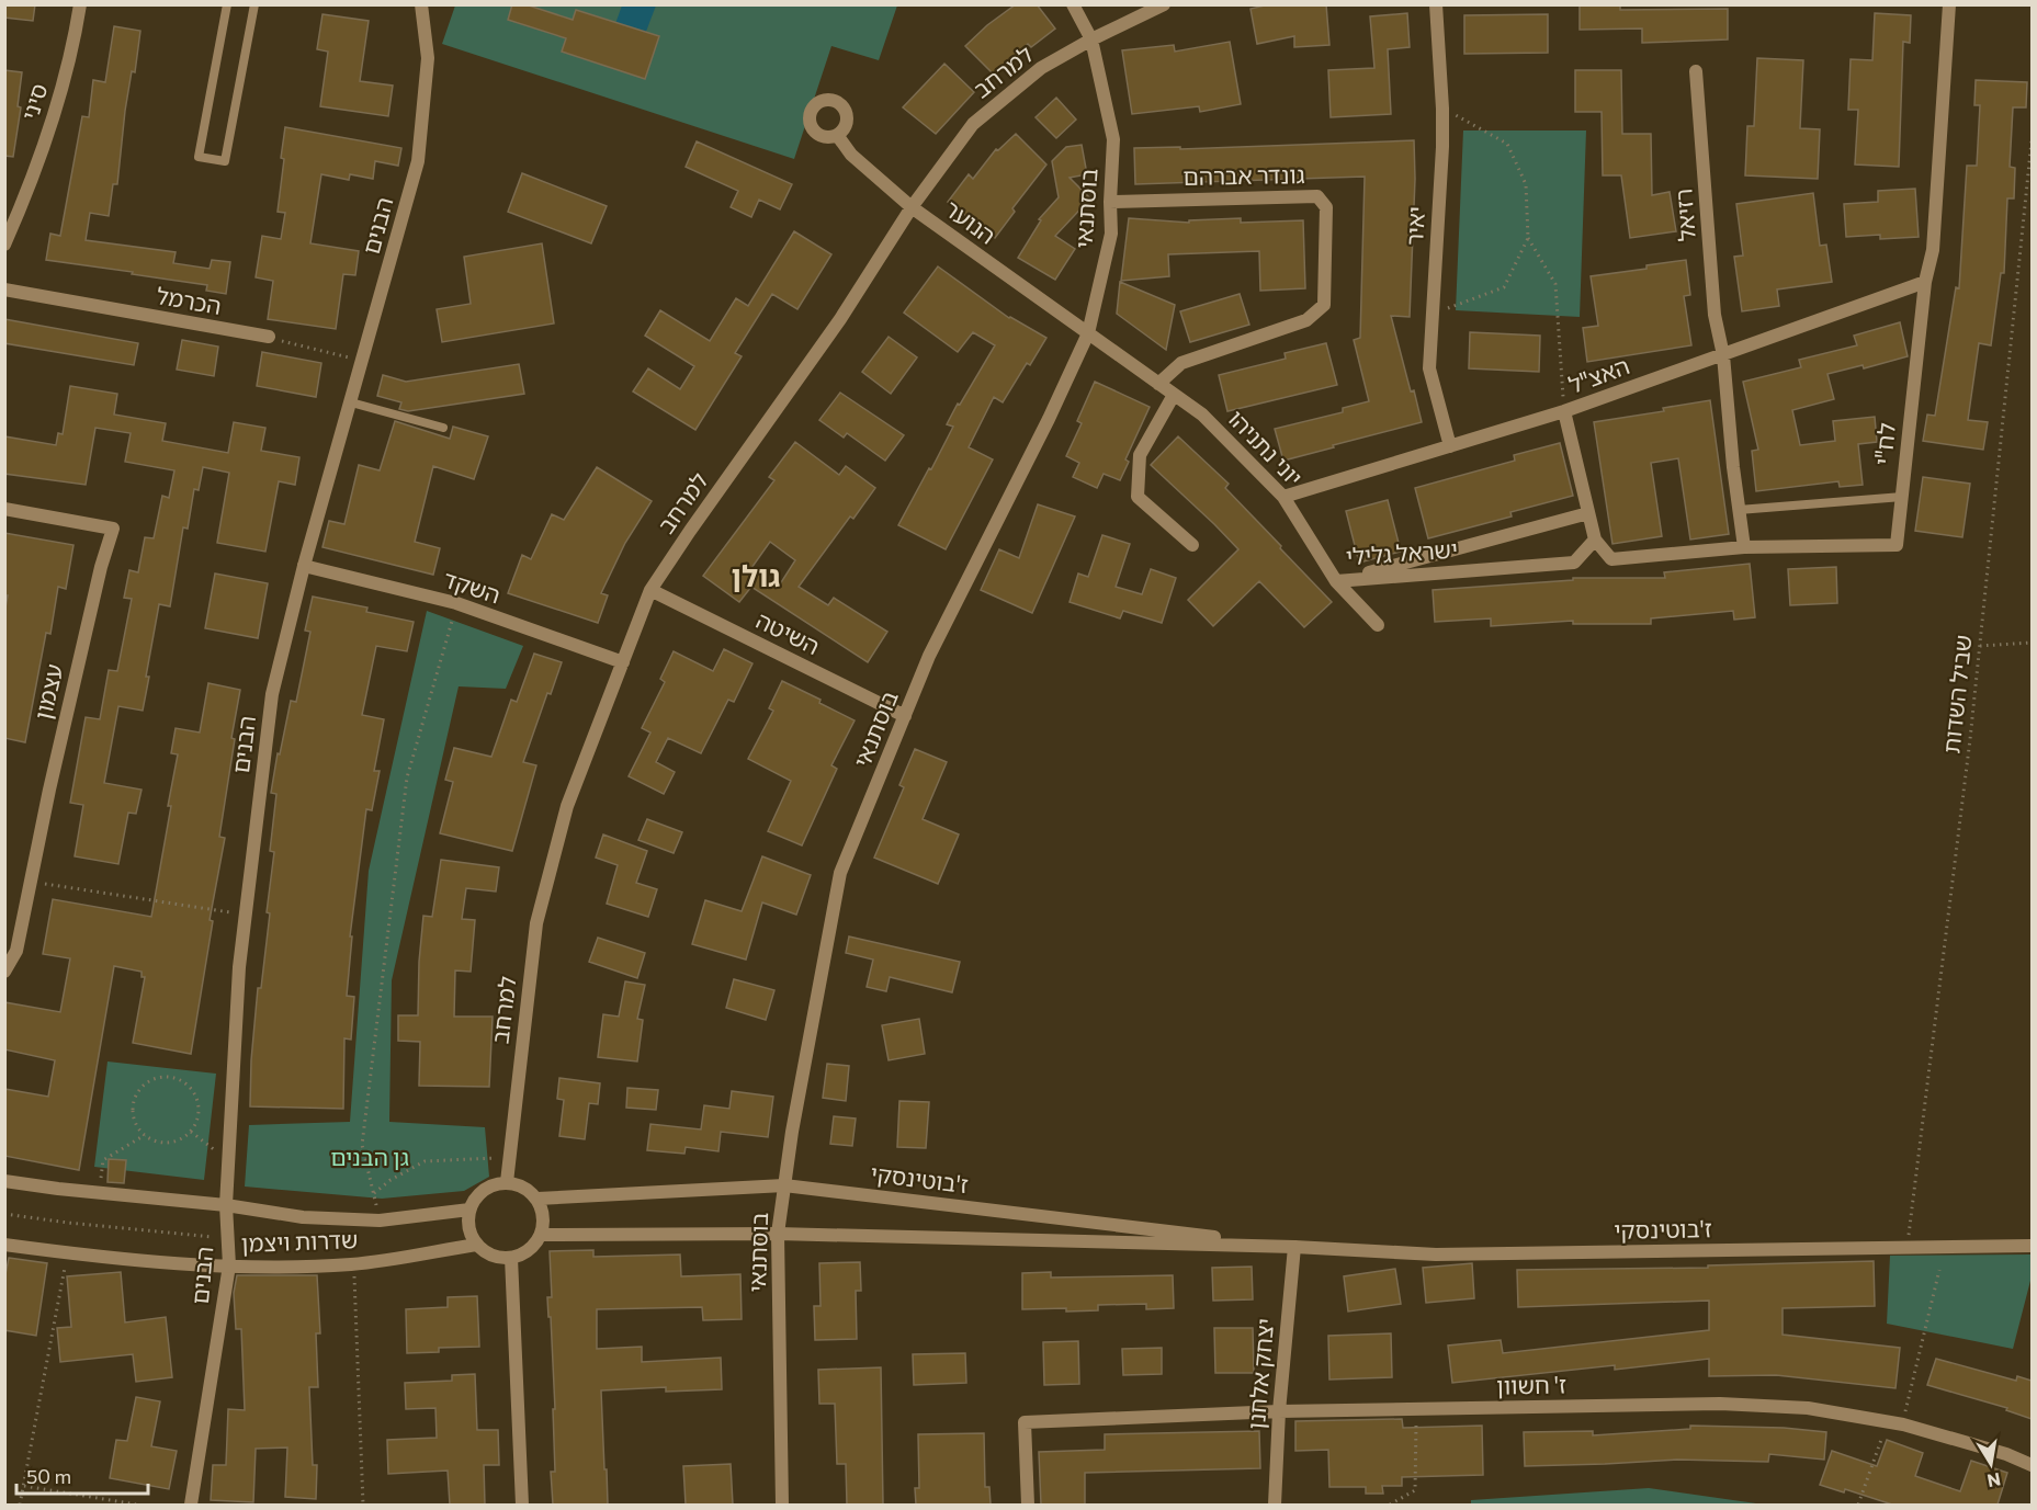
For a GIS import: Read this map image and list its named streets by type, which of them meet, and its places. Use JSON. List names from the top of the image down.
{
  "streets": {
    "street": [
      "למרחב",
      "סיני",
      "גונדר אברהם",
      "בוסתנאי",
      "רזיאל",
      "הנוער",
      "הבנים",
      "יאיר",
      "הכרמל",
      "האצ\"ל",
      "לח\"י",
      "יוני נתניהו",
      "ישראל גלילי",
      "השקד",
      "השיטה",
      "עצמון",
      "ז'בוטינסקי",
      "שדרות ויצמן",
      "יצחק אלחנן",
      "ז' חשוון"
    ],
    "path": ["שביל השדות"]
  },
  "crossings": [
    ["למרחב", "בוסתנאי"],
    ["למרחב", "הנוער"],
    ["למרחב", "השקד"],
    ["למרחב", "השיטה"],
    ["למרחב", "ז'בוטינסקי"],
    ["למרחב", "שדרות ויצמן"],
    ["גונדר אברהם", "בוסתנאי"],
    ["גונדר אברהם", "יוני נתניהו"],
    ["בוסתנאי", "הנוער"],
    ["בוסתנאי", "יוני נתניהו"],
    ["בוסתנאי", "השיטה"],
    ["בוסתנאי", "ז'בוטינסקי"],
    ["רזיאל", "האצ\"ל"],
    ["הנוער", "יוני נתניהו"],
    ["הבנים", "השקד"],
    ["הבנים", "שדרות ויצמן"],
    ["יאיר", "האצ\"ל"],
    ["האצ\"ל", "לח\"י"],
    ["האצ\"ל", "יוני נתניהו"],
    ["יוני נתניהו", "ישראל גלילי"],
    ["שביל השדות", "ז'בוטינסקי"],
    ["ז'בוטינסקי", "שדרות ויצמן"],
    ["ז'בוטינסקי", "יצחק אלחנן"],
    ["יצחק אלחנן", "ז' חשוון"]
  ],
  "districts": ["גולן"],
  "parks": ["גן הבנים"],
  "scale_bar": "50 m",
  "north": "bottom"
}
